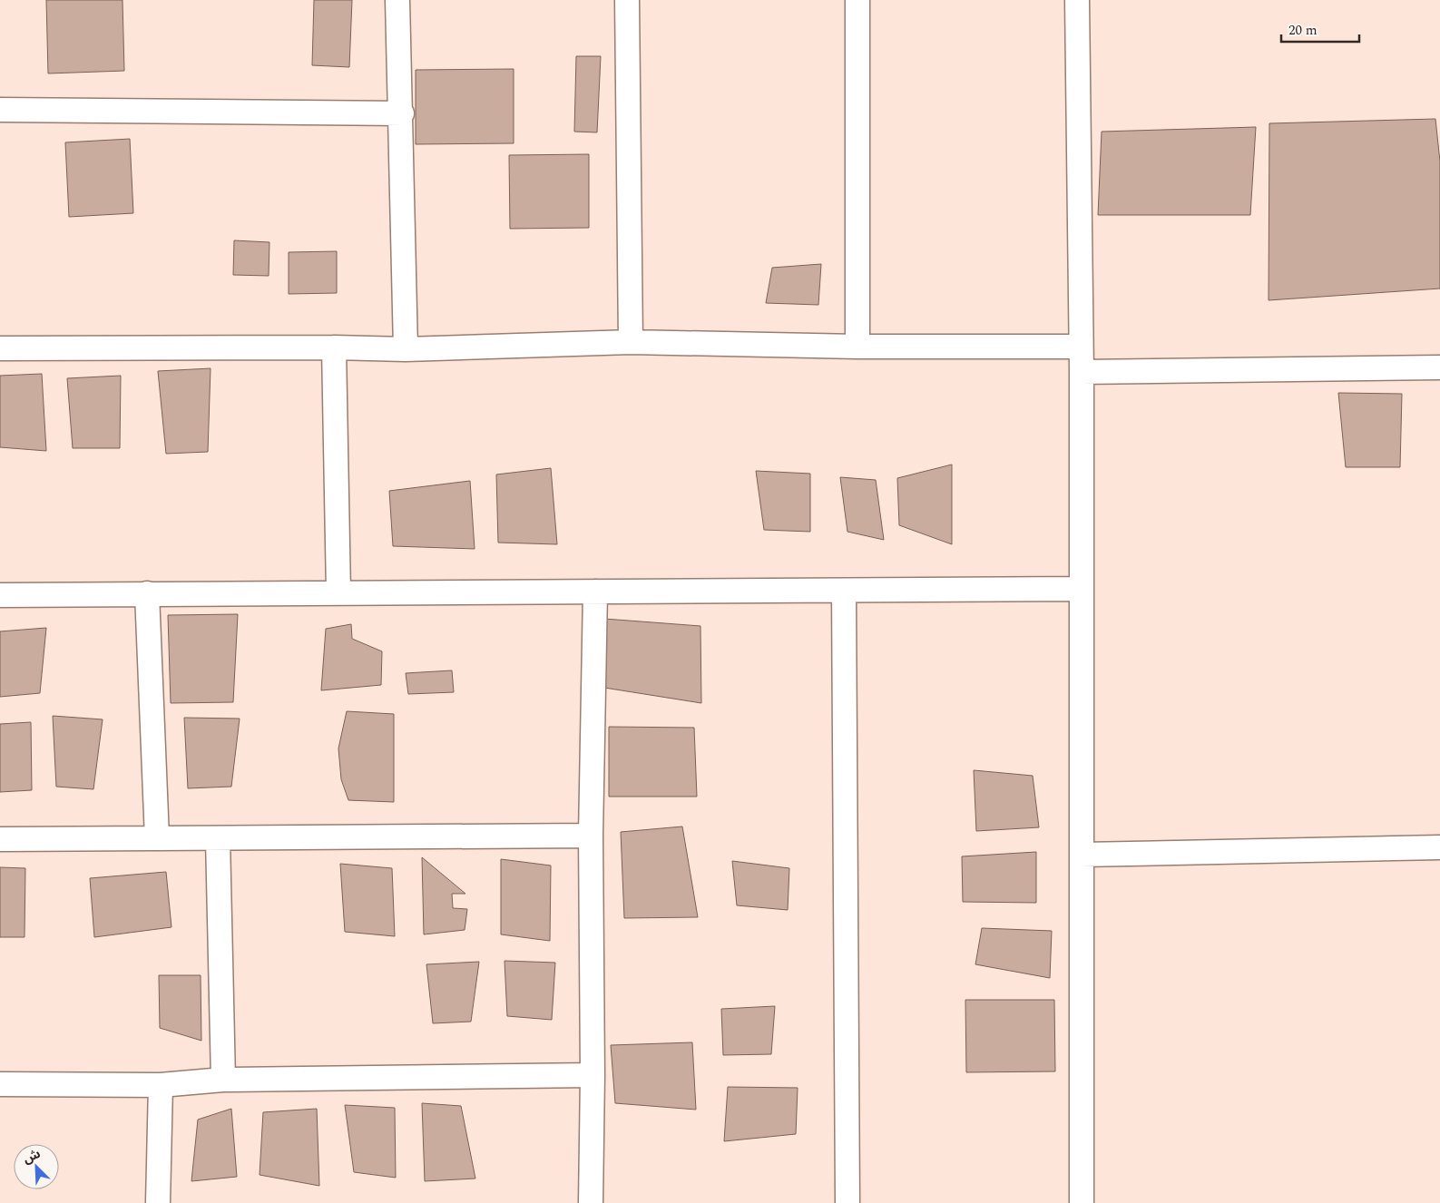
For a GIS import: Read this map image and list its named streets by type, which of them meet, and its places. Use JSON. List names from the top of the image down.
{
  "scale_bar": "20 m",
  "north": "top left"
}
